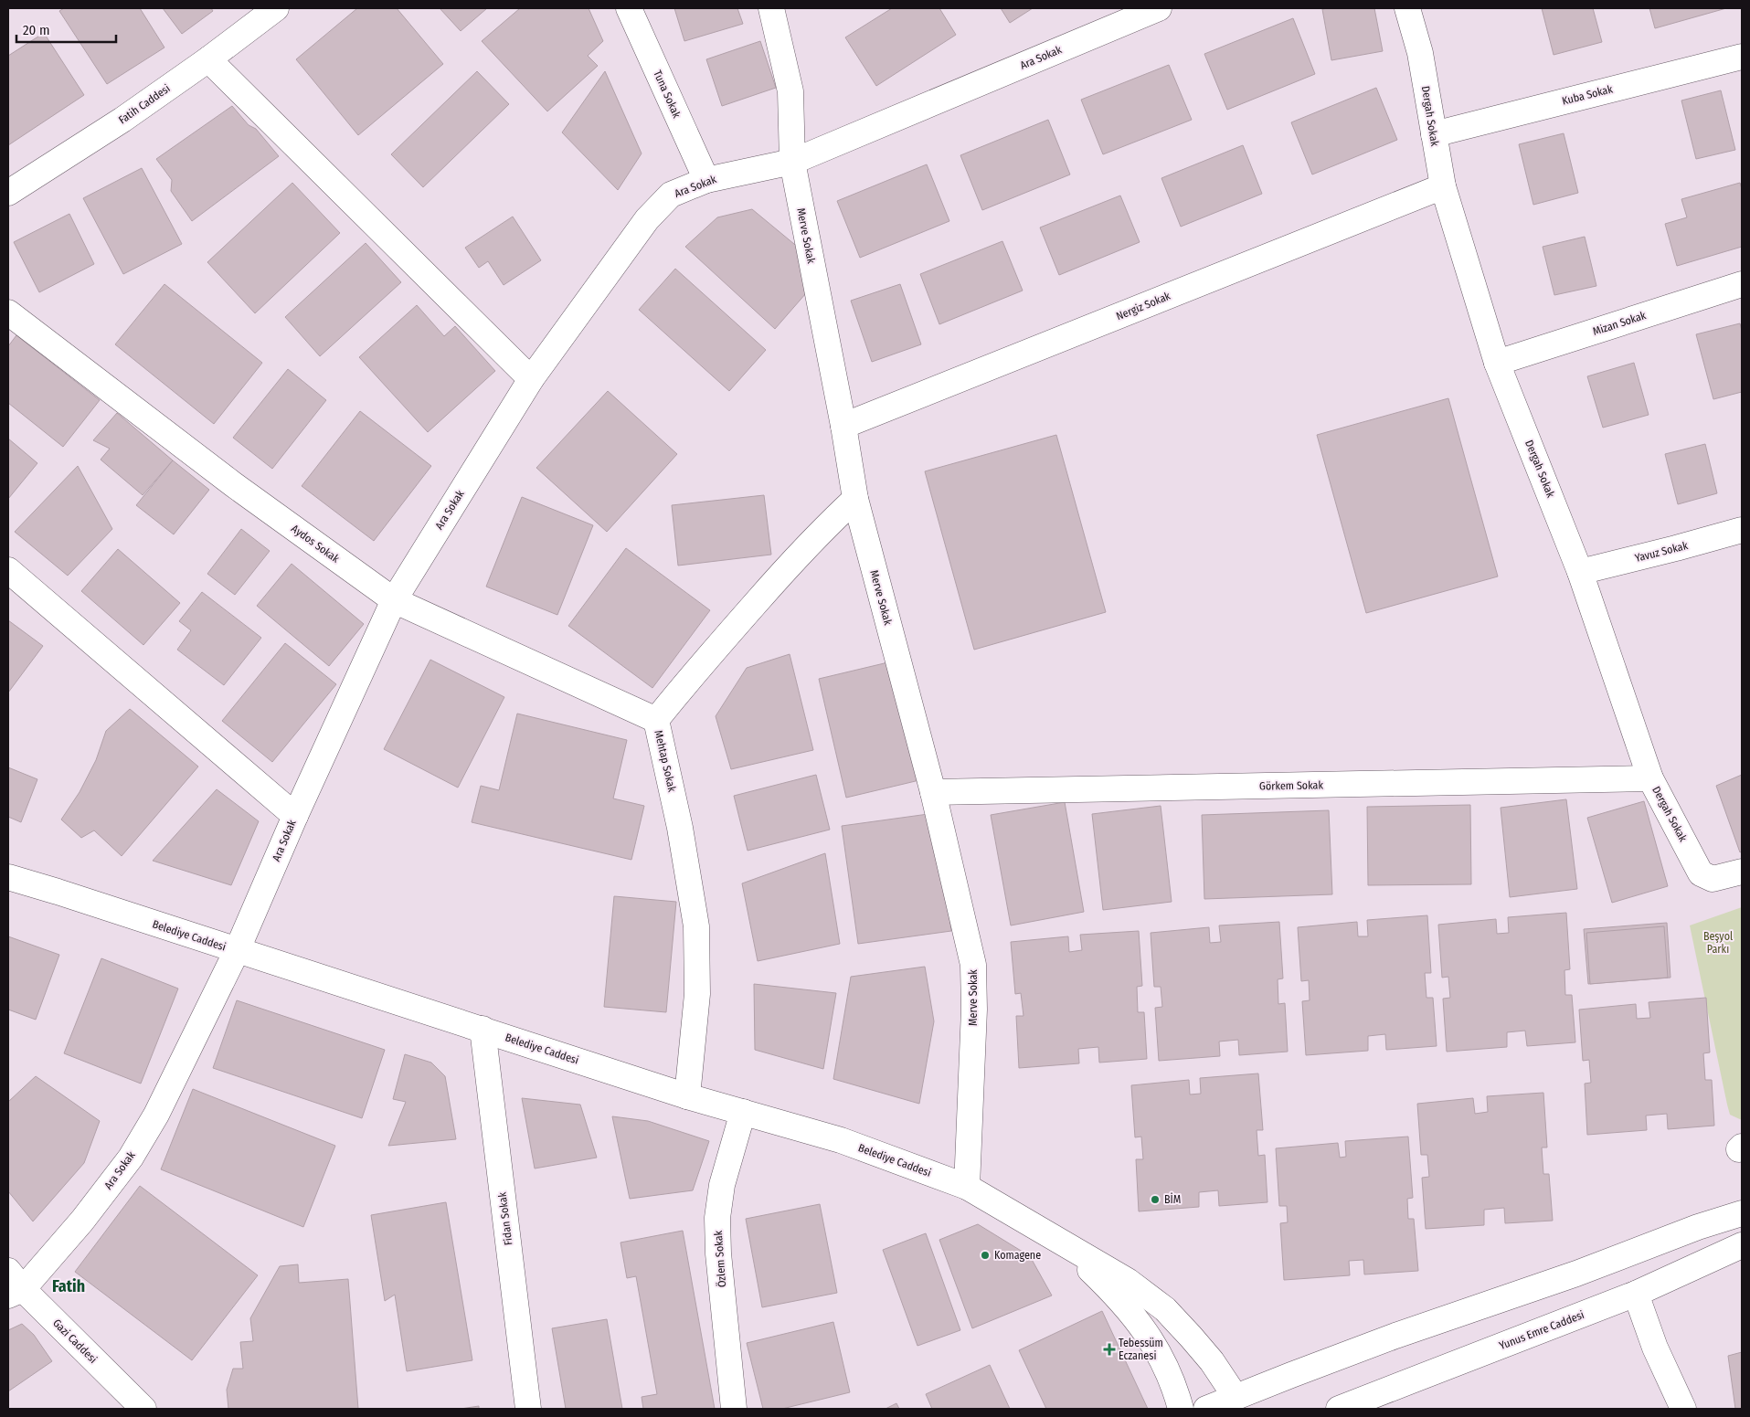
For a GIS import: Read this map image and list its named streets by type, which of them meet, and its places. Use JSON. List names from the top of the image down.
{
  "streets": {
    "street": [
      "Ara Sokak",
      "Tuna Sokak",
      "Kuba Sokak",
      "Fatih Caddesi",
      "Dergah Sokak",
      "Merve Sokak",
      "Nergiz Sokak",
      "Mizan Sokak",
      "Aydos Sokak",
      "Yavuz Sokak",
      "Mehtap Sokak",
      "Görkem Sokak",
      "Belediye Caddesi",
      "Fidan Sokak",
      "Özlem Sokak",
      "Yunus Emre Caddesi",
      "Gazi Caddesi"
    ]
  },
  "crossings": [
    ["Ara Sokak", "Tuna Sokak"],
    ["Ara Sokak", "Merve Sokak"],
    ["Ara Sokak", "Aydos Sokak"],
    ["Ara Sokak", "Belediye Caddesi"],
    ["Ara Sokak", "Gazi Caddesi"],
    ["Kuba Sokak", "Dergah Sokak"],
    ["Dergah Sokak", "Nergiz Sokak"],
    ["Dergah Sokak", "Mizan Sokak"],
    ["Dergah Sokak", "Yavuz Sokak"],
    ["Dergah Sokak", "Görkem Sokak"],
    ["Merve Sokak", "Nergiz Sokak"],
    ["Merve Sokak", "Mehtap Sokak"],
    ["Merve Sokak", "Görkem Sokak"],
    ["Merve Sokak", "Belediye Caddesi"],
    ["Aydos Sokak", "Mehtap Sokak"],
    ["Mehtap Sokak", "Belediye Caddesi"],
    ["Belediye Caddesi", "Fidan Sokak"],
    ["Belediye Caddesi", "Özlem Sokak"]
  ],
  "districts": ["Fatih"],
  "parks": ["Beşyol Parkı"],
  "places": {
    "other": ["BİM", "Komagene"],
    "health": ["Tebessüm Eczanesi"]
  },
  "scale_bar": "20 m"
}
